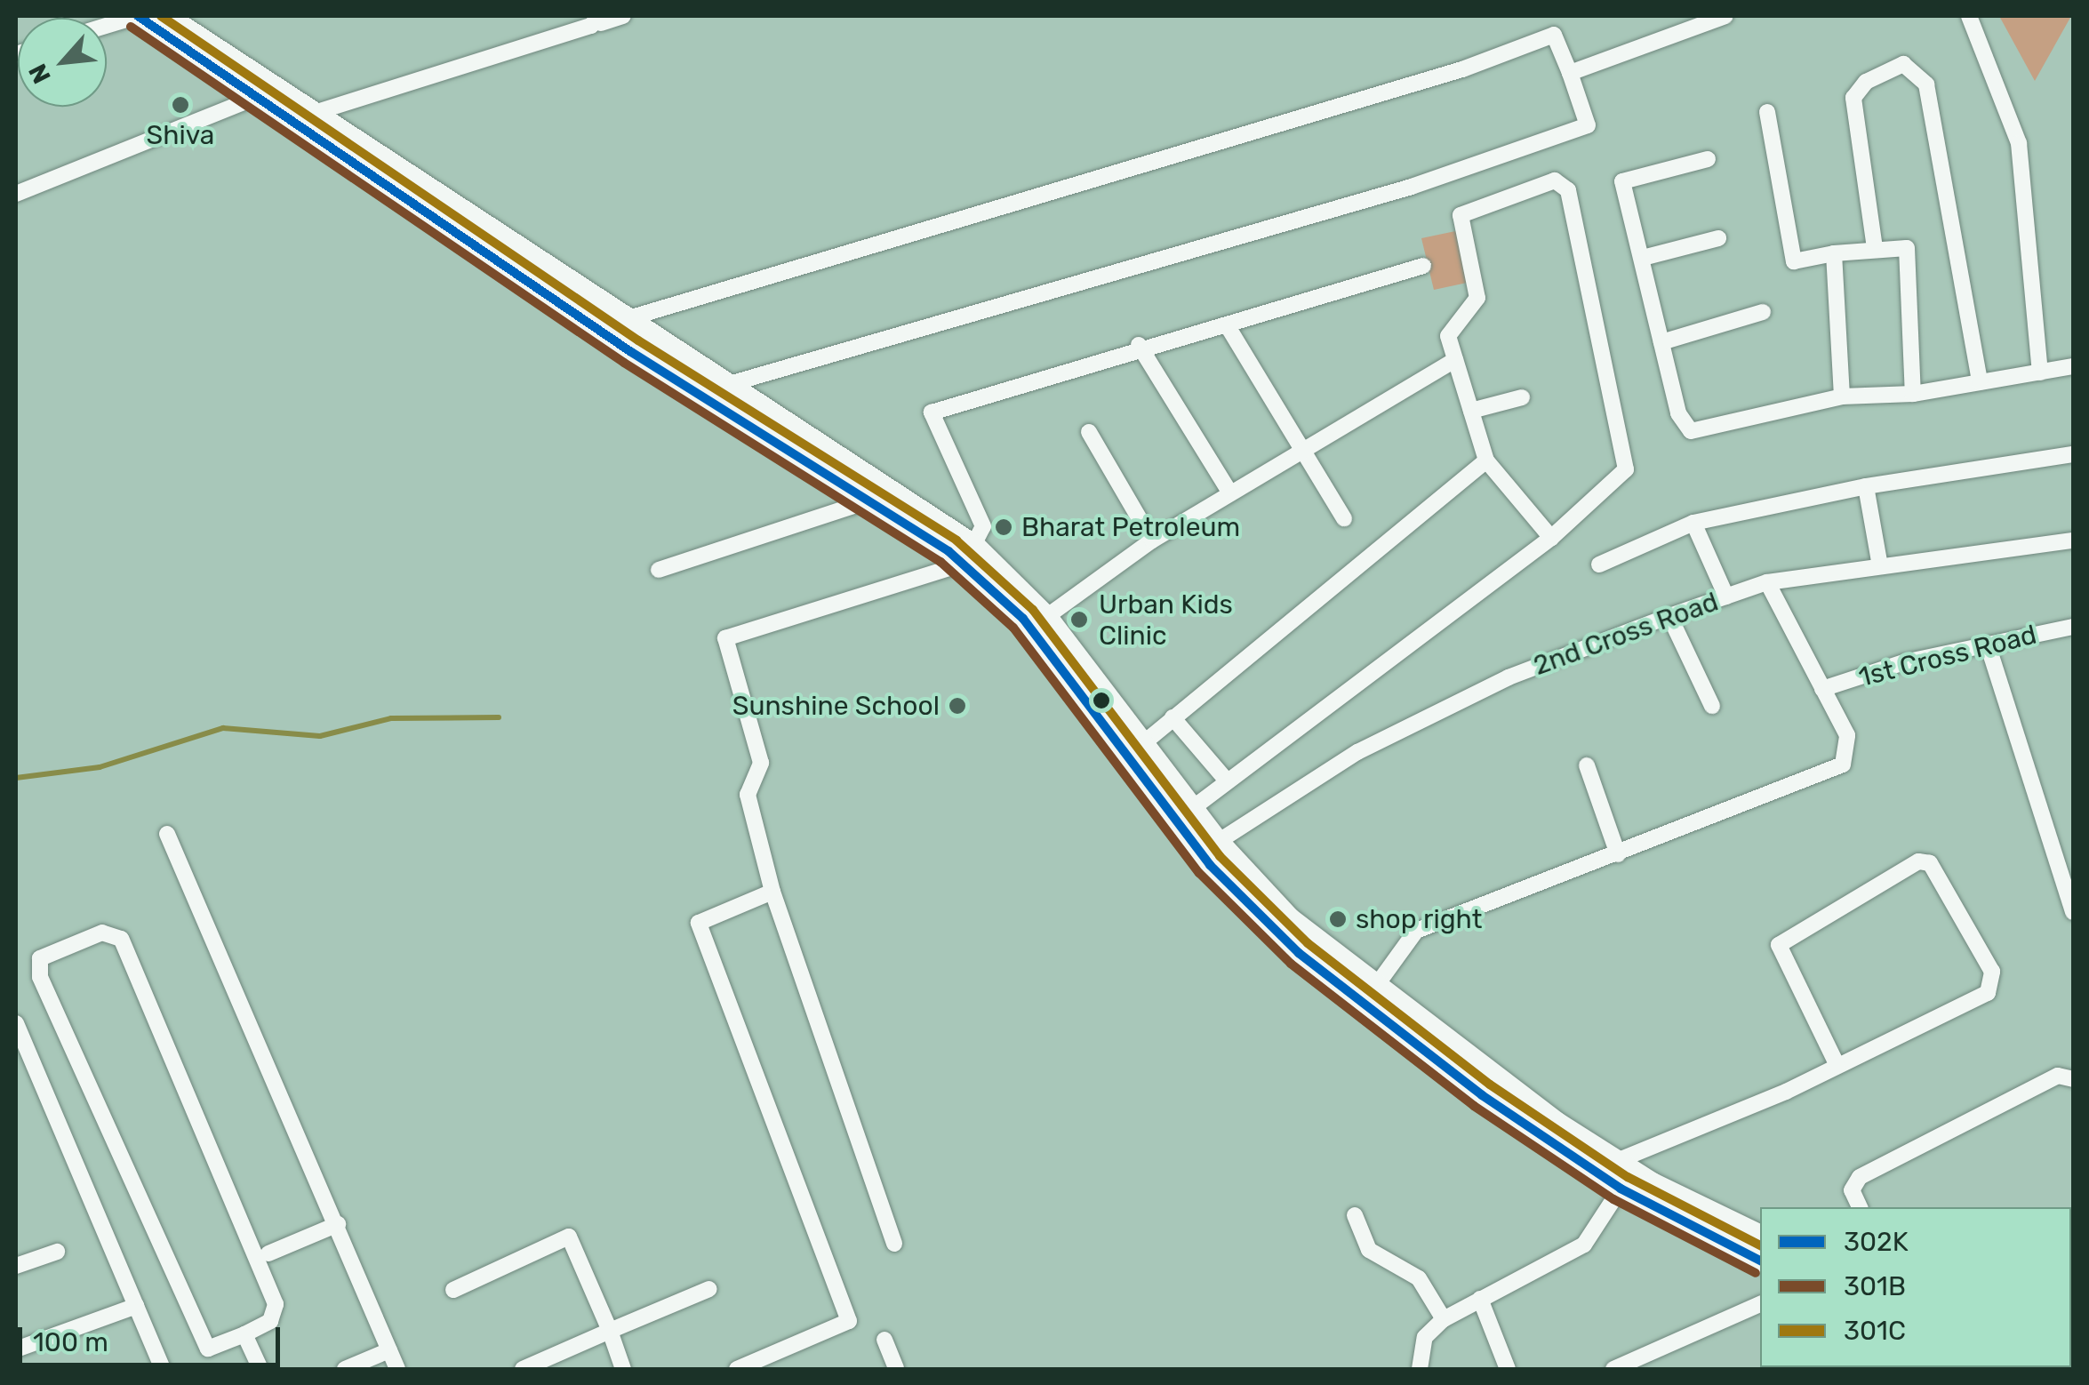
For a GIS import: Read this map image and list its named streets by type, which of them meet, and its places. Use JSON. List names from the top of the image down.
{
  "streets": {
    "street": ["2nd Cross Road", "1st Cross Road"]
  },
  "places": [
    "Shiva",
    "Bharat Petroleum",
    "Urban Kids Clinic",
    "Sunshine School",
    "shop right"
  ],
  "lines": ["transit line 302K", "transit line 301C", "transit line 301B"],
  "legend": ["302K", "301B", "301C"],
  "scale_bar": "100 m",
  "north": "bottom left"
}
